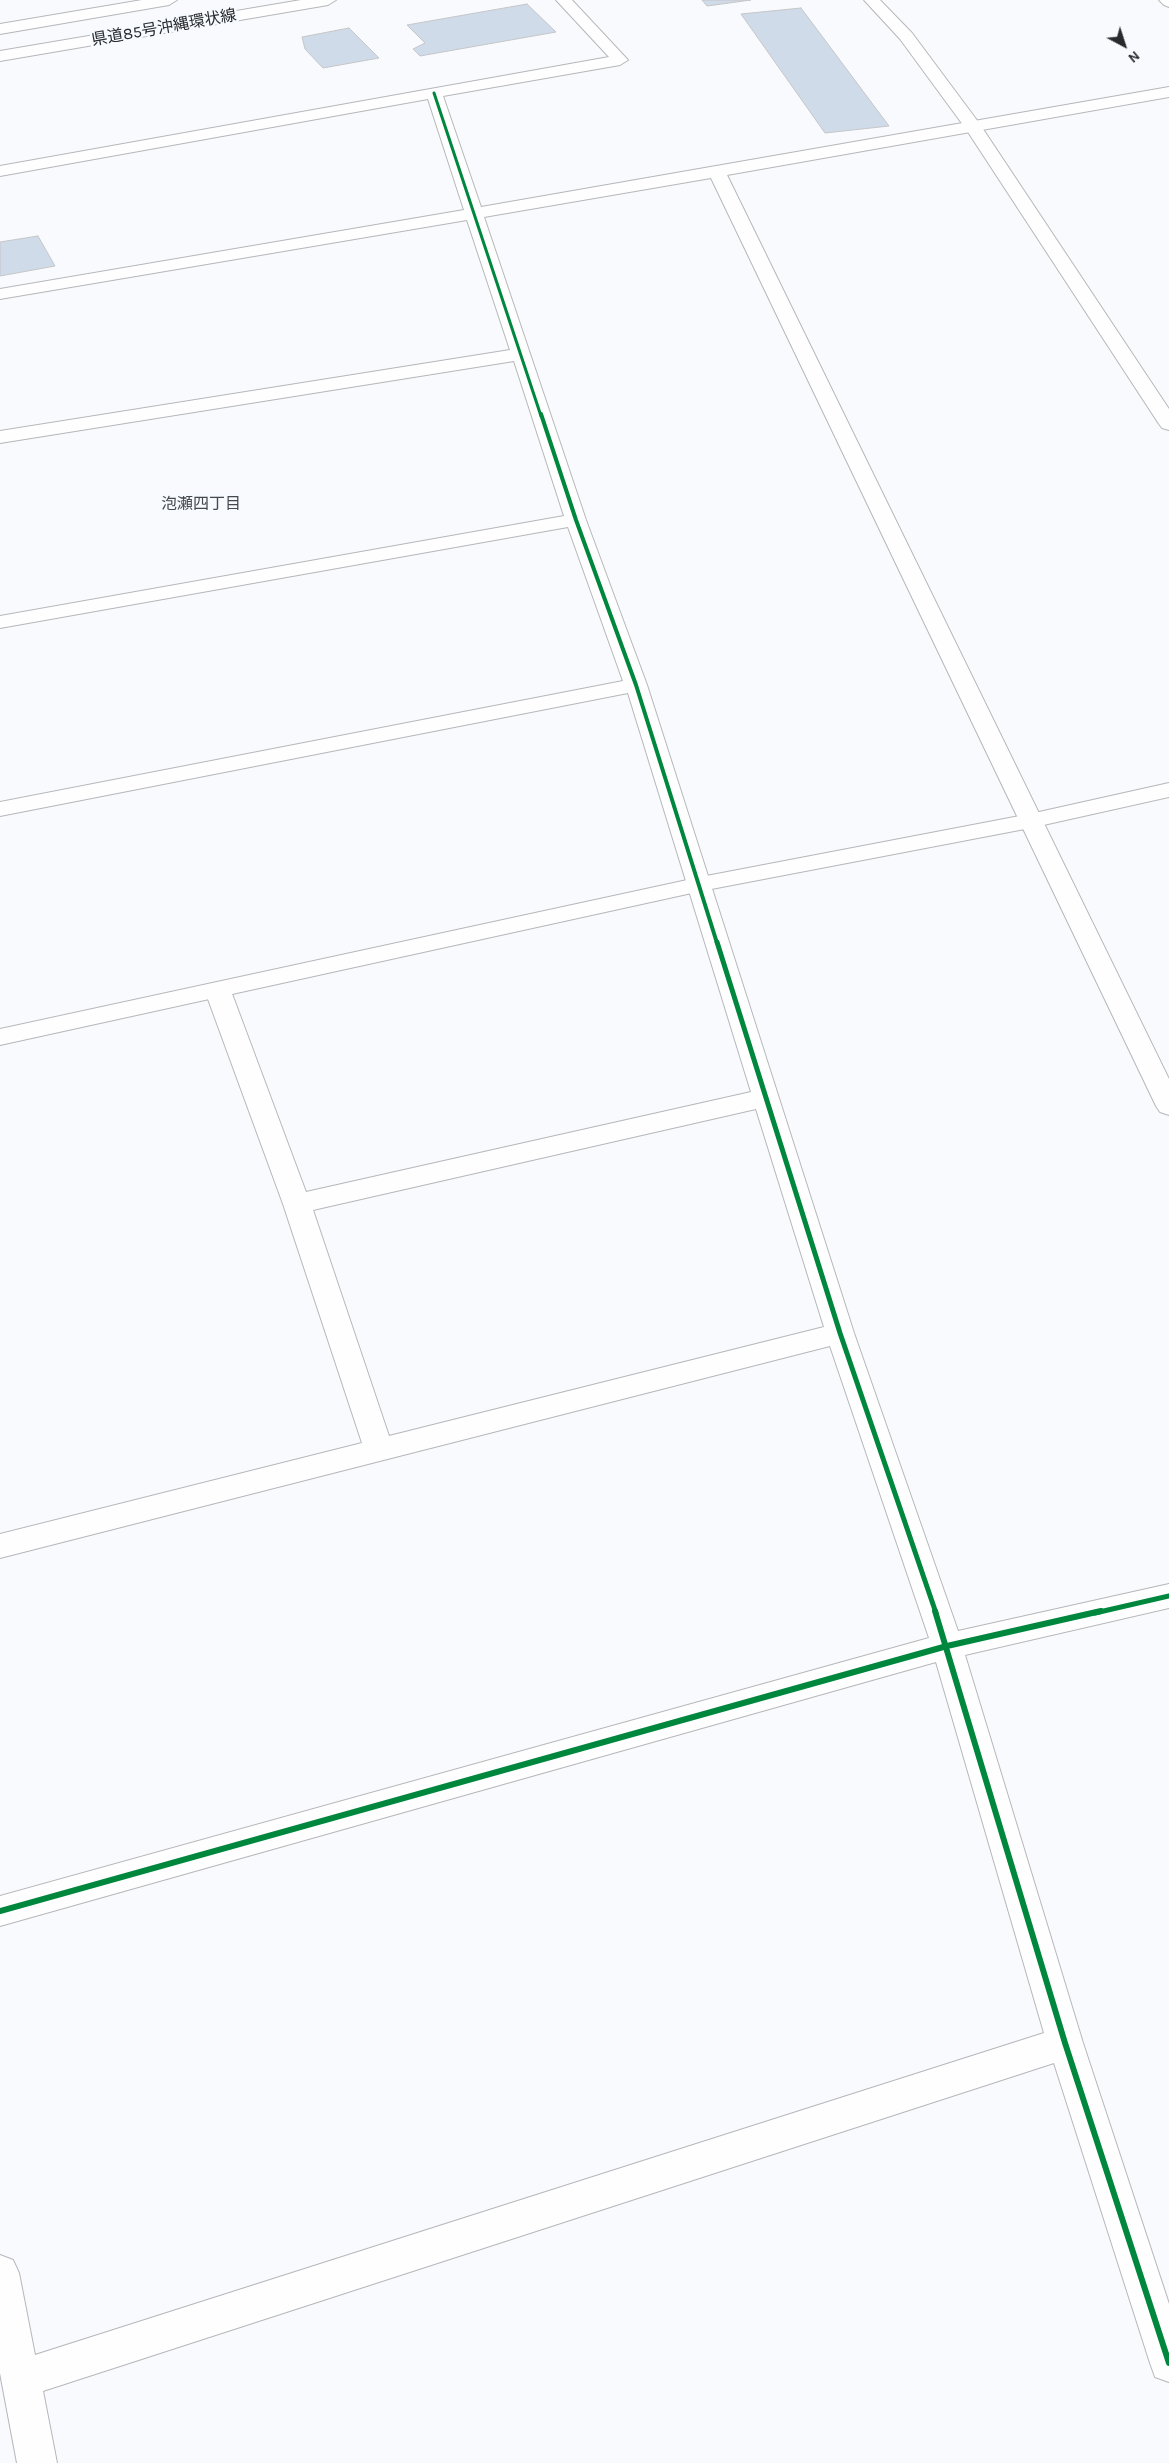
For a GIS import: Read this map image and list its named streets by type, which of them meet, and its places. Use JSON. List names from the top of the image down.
{
  "streets": {
    "street": ["県道85号沖縄環状線"]
  },
  "districts": ["泡瀬四丁目"],
  "north": "bottom right"
}
